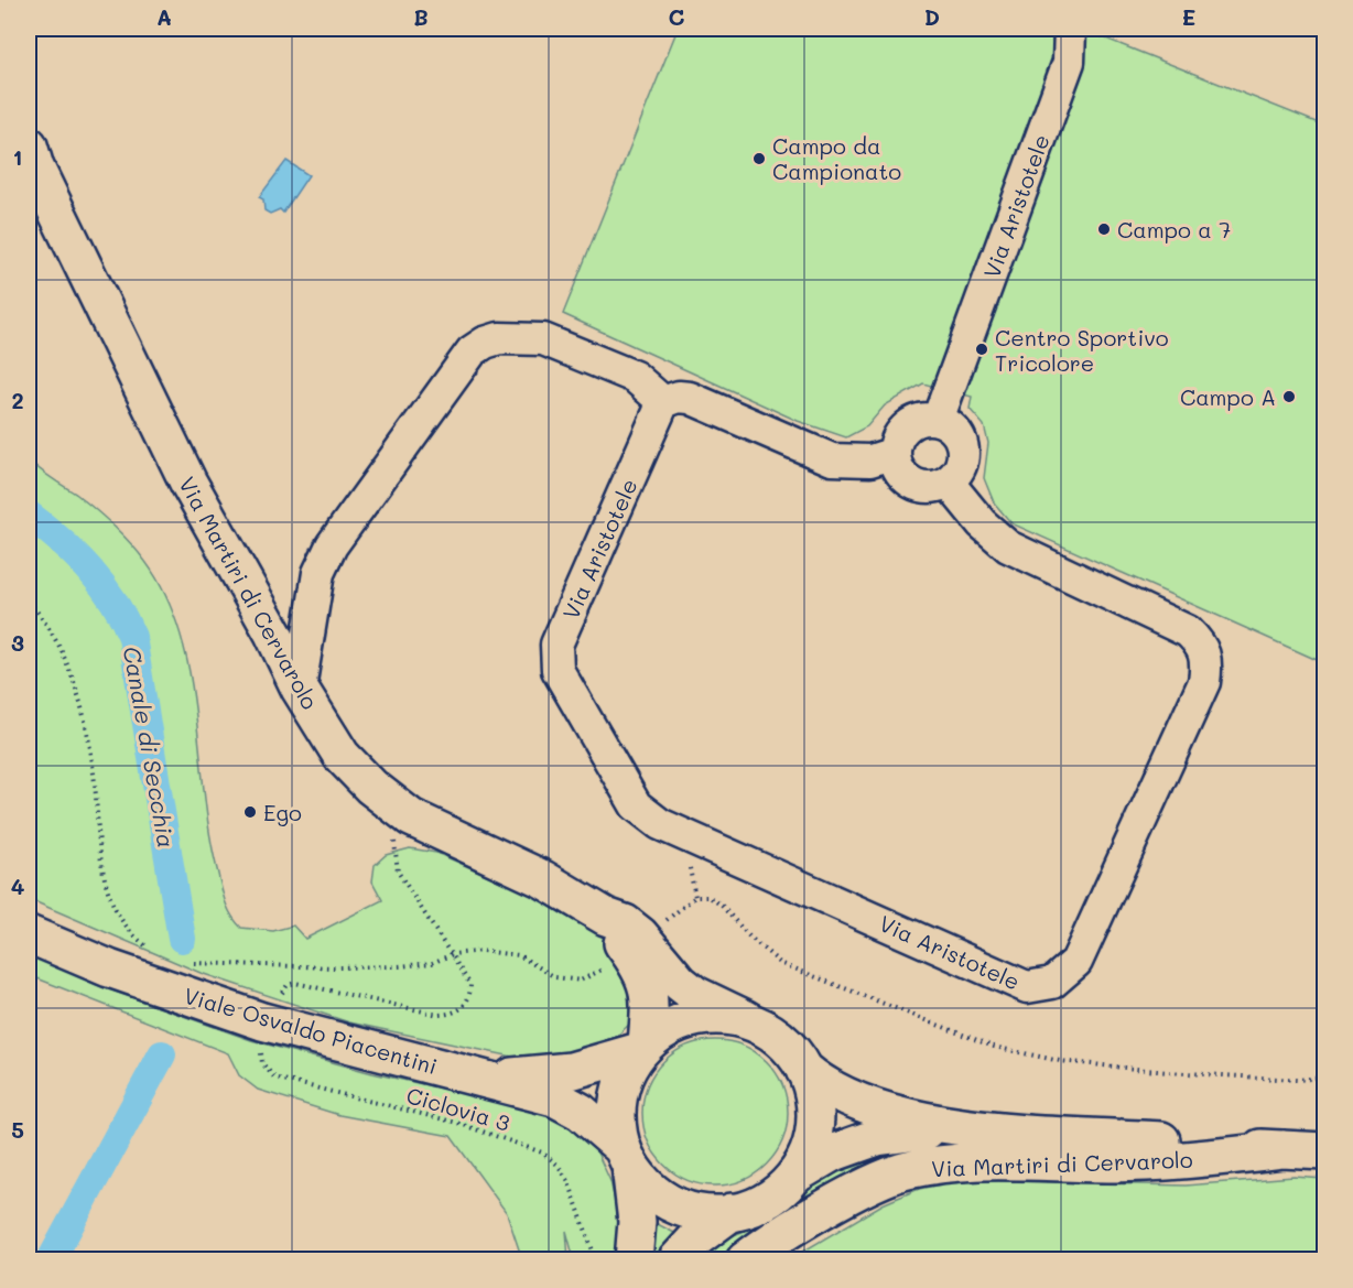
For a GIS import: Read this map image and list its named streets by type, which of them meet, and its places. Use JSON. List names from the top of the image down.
{
  "streets": {
    "main road": ["Via Martiri di Cervarolo", "Viale Osvaldo Piacentini"],
    "street": ["Via Aristotele"],
    "path": ["Ciclovia 3"]
  },
  "crossings": [
    ["Via Martiri di Cervarolo", "Viale Osvaldo Piacentini"]
  ],
  "water": ["Canale di Secchia"],
  "places": [
    "Campo da Campionato",
    "Campo a 7",
    "Centro Sportivo Tricolore",
    "Campo A",
    "Ego"
  ],
  "grid": {
    "columns": [
      "A",
      "B",
      "C",
      "D",
      "E"
    ],
    "rows": [
      "1",
      "2",
      "3",
      "4",
      "5"
    ]
  }
}
